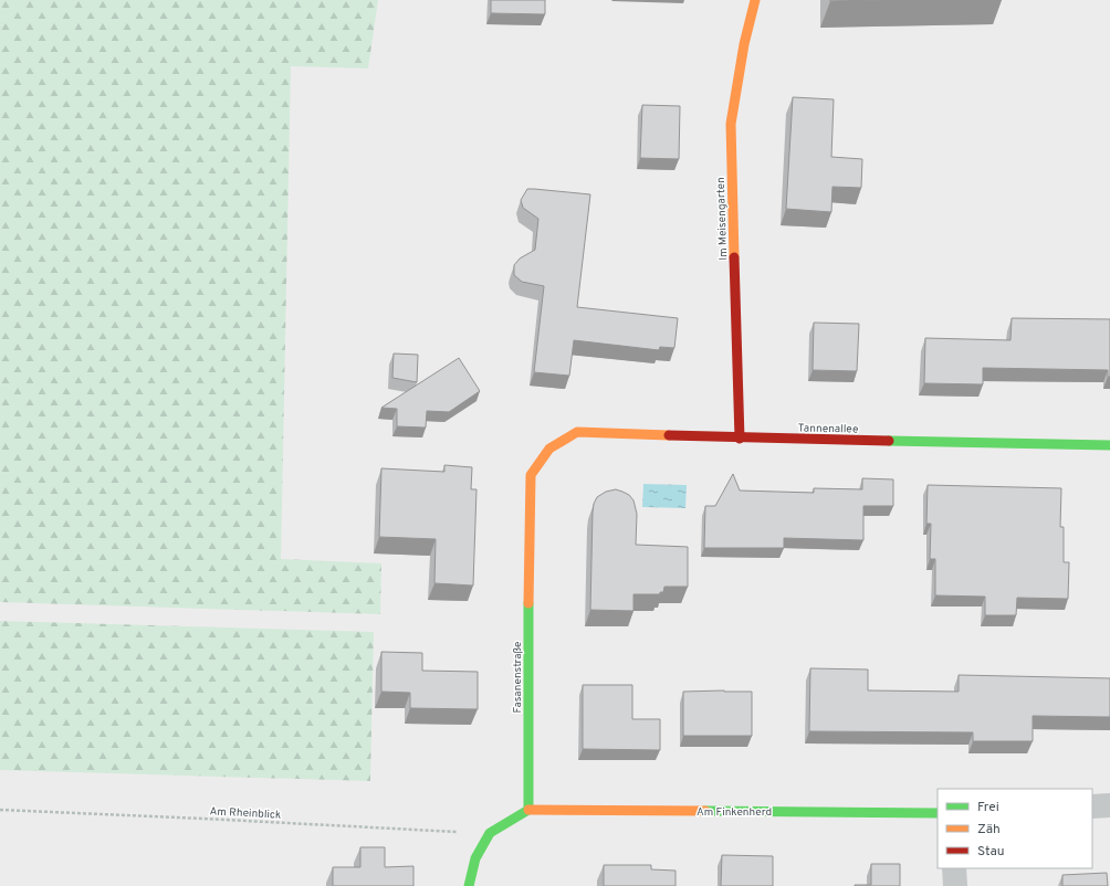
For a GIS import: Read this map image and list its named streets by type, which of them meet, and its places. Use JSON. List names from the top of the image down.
{
  "streets": {
    "street": [
      "Im Meisengarten",
      "Tannenallee",
      "Fasanenstraße",
      "Am Finkenherd"
    ],
    "path": ["Am Rheinblick"]
  },
  "crossings": [
    ["Im Meisengarten", "Tannenallee"],
    ["Tannenallee", "Fasanenstraße"],
    ["Fasanenstraße", "Am Finkenherd"]
  ],
  "legend": ["Frei", "Zäh", "Stau"]
}
